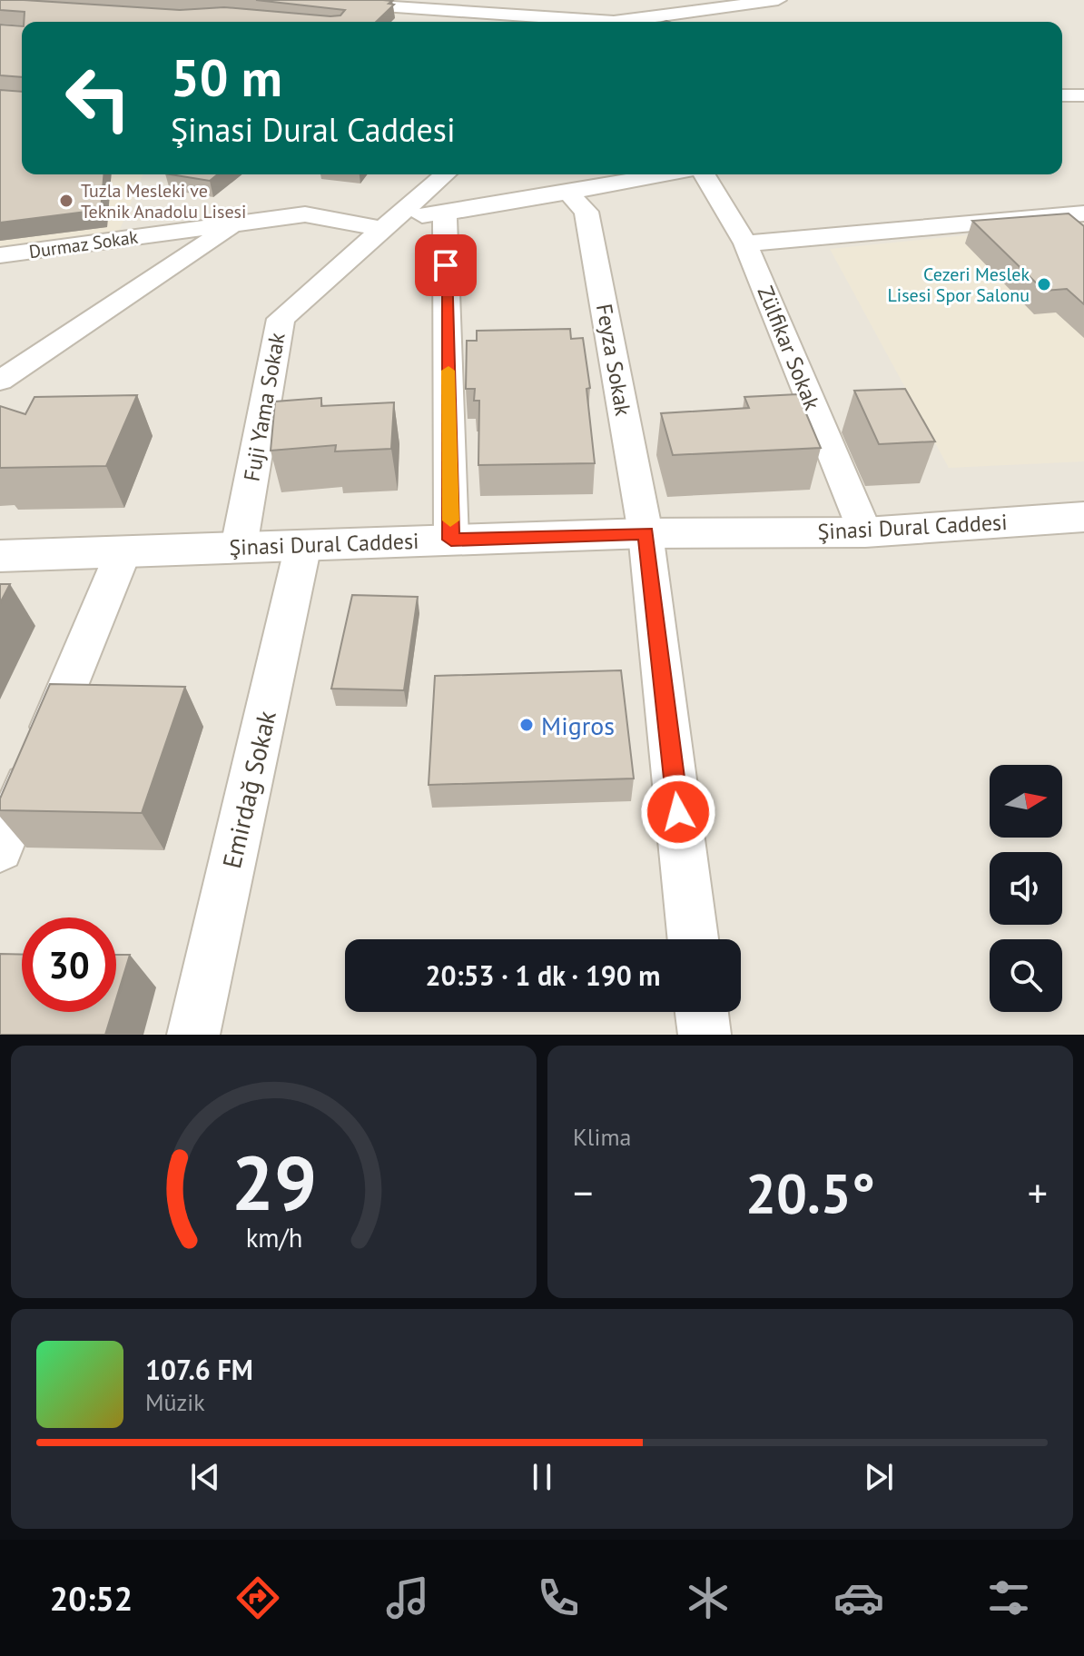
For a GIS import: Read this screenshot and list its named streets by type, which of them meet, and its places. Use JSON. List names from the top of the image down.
{
  "streets": {
    "street": [
      "Durmaz Sokak",
      "Zülfikar Sokak",
      "Feyza Sokak",
      "Fuji Yama Sokak",
      "Şinasi Dural Caddesi",
      "Emirdağ Sokak"
    ]
  },
  "crossings": [
    ["Durmaz Sokak", "Fuji Yama Sokak"],
    ["Zülfikar Sokak", "Şinasi Dural Caddesi"],
    ["Feyza Sokak", "Şinasi Dural Caddesi"],
    ["Fuji Yama Sokak", "Şinasi Dural Caddesi"],
    ["Şinasi Dural Caddesi", "Emirdağ Sokak"]
  ],
  "places": ["Tuzla Mesleki ve Teknik Anadolu Lisesi", "Cezeri Meslek Lisesi Spor Salonu", "Migros"],
  "north": "right",
  "page": {
    "turn": ["50 m", "Şinasi Dural Caddesi"],
    "limit": "30",
    "trip": "20:53 · 1 dk · 190 m",
    "tile": "Klima",
    "heat": ["−", "20.5°", "+"],
    "song": ["107.6 FM", "Müzik"],
    "tabs": "20:52",
    "gauge": ["29", "km/h"]
  }
}
